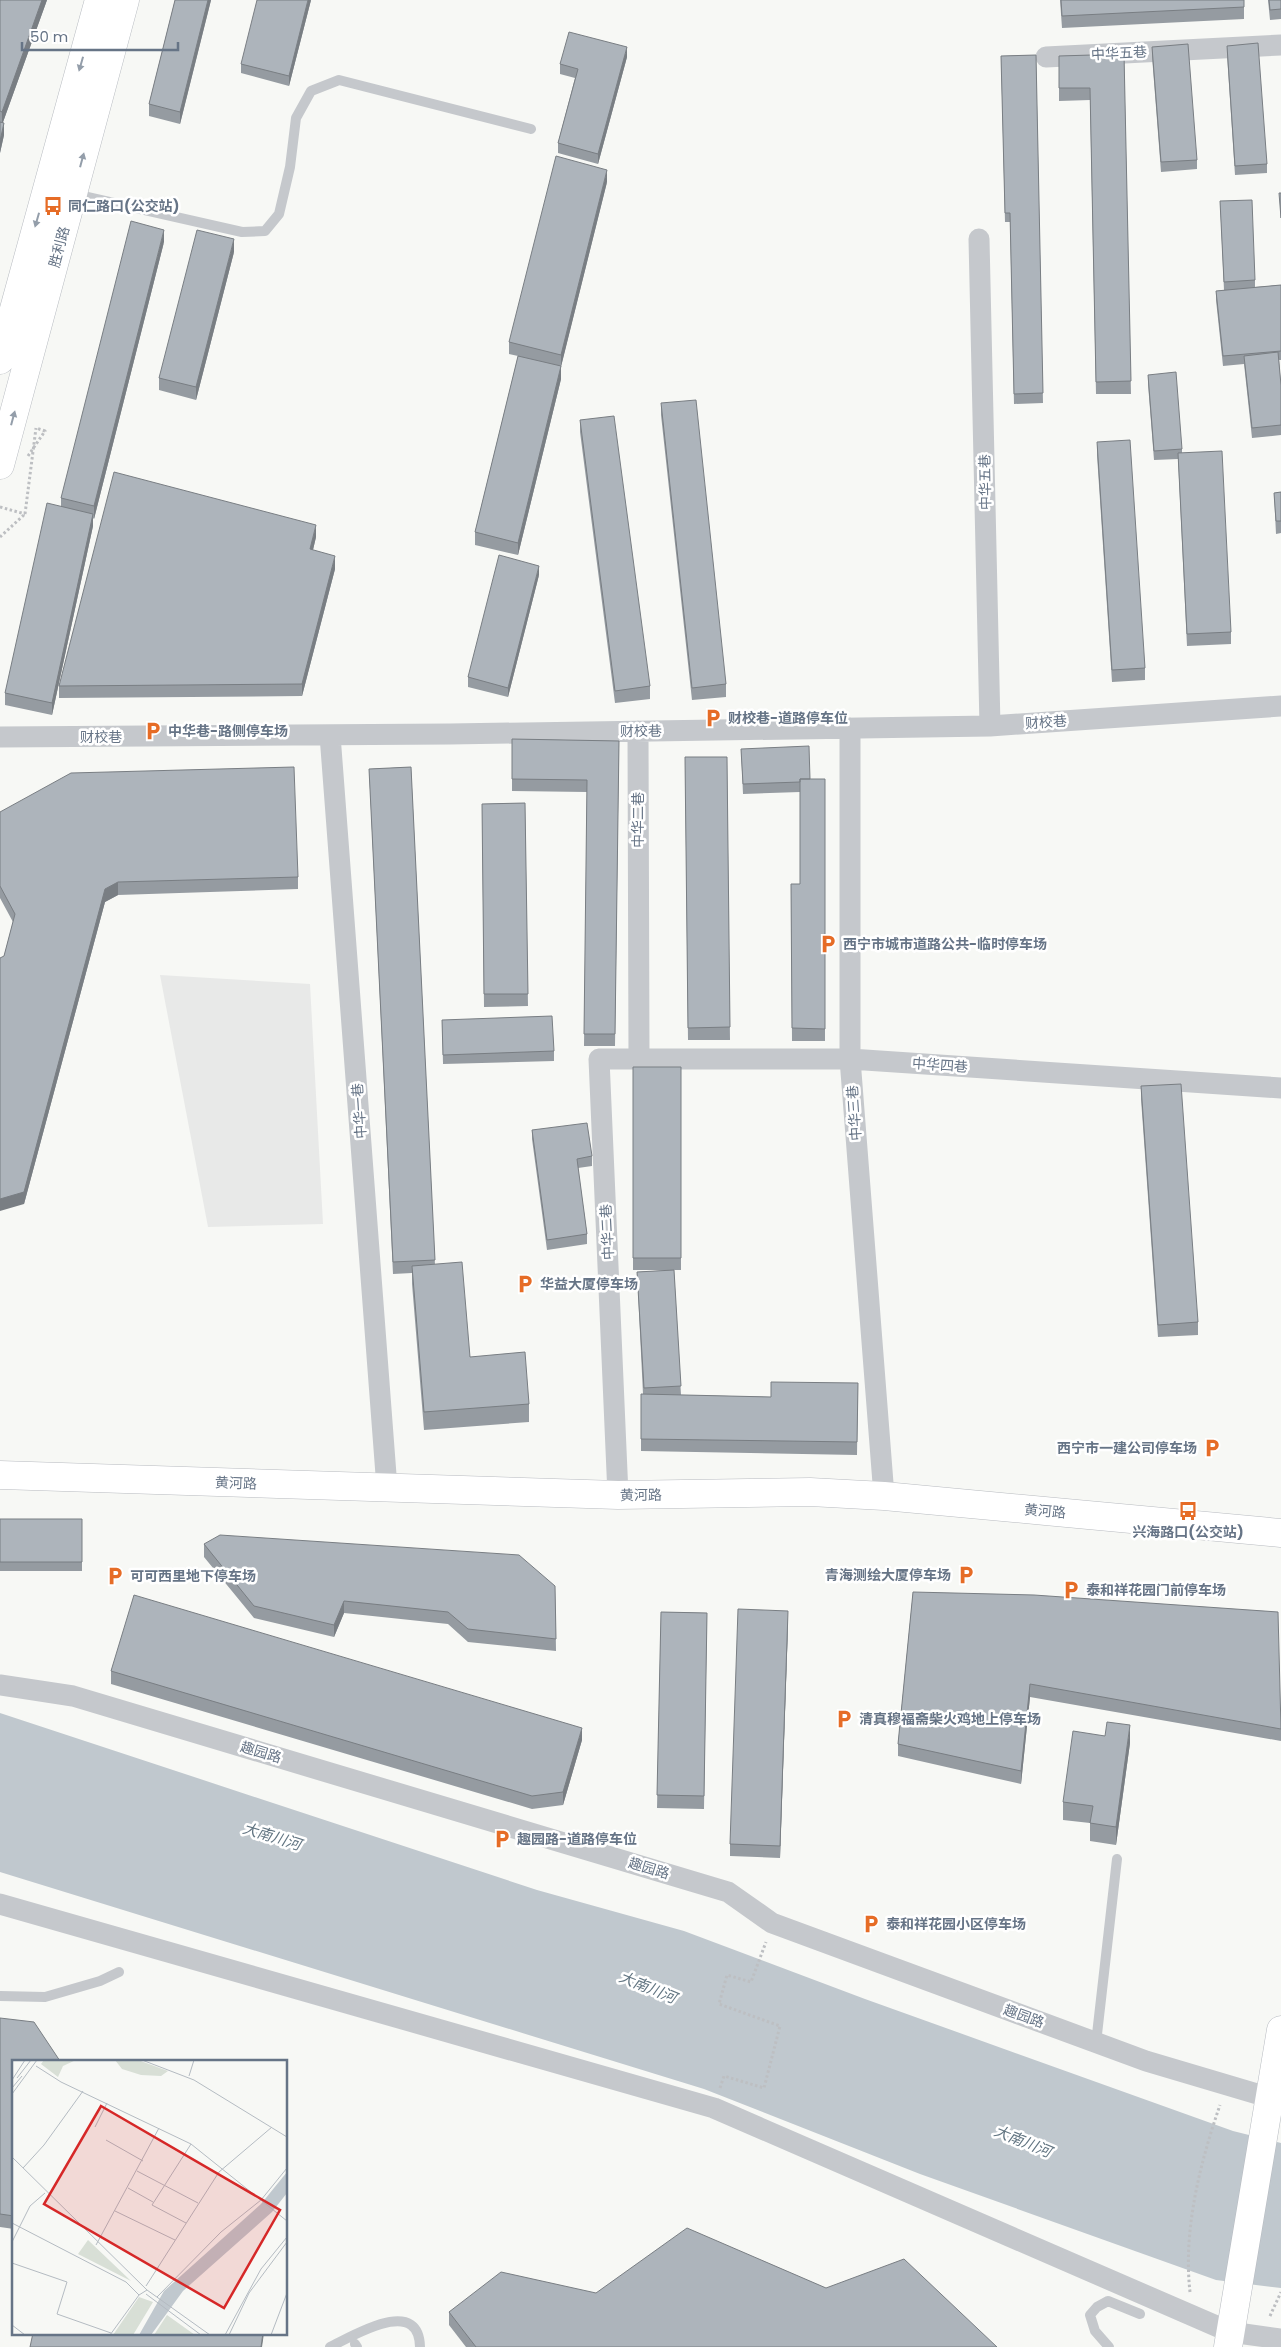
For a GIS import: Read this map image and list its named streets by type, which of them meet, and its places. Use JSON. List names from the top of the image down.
{
  "streets": {
    "main road": ["胜利路", "黄河路"],
    "street": [
      "中华五巷",
      "财校巷",
      "中华二巷",
      "中华四巷",
      "中华一巷",
      "中华三巷",
      "趣园路"
    ]
  },
  "crossings": [
    ["中华五巷", "财校巷"],
    ["财校巷", "中华二巷"],
    ["财校巷", "中华一巷"],
    ["财校巷", "中华三巷"],
    ["中华二巷", "中华四巷"],
    ["中华二巷", "黄河路"],
    ["中华四巷", "中华三巷"],
    ["中华一巷", "黄河路"],
    ["中华三巷", "黄河路"]
  ],
  "water": ["大南川河"],
  "places": {
    "bus stop": ["同仁路口(公交站)", "兴海路口(公交站)"],
    "parking": [
      "财校巷-道路停车位",
      "中华巷-路侧停车场",
      "西宁市城市道路公共-临时停车场",
      "华益大厦停车场",
      "西宁市一建公司停车场",
      "青海测绘大厦停车场",
      "可可西里地下停车场",
      "泰和祥花园门前停车场",
      "清真穆福斋柴火鸡地上停车场",
      "趣园路-道路停车位",
      "泰和祥花园小区停车场"
    ]
  },
  "scale_bar": "50 m"
}
